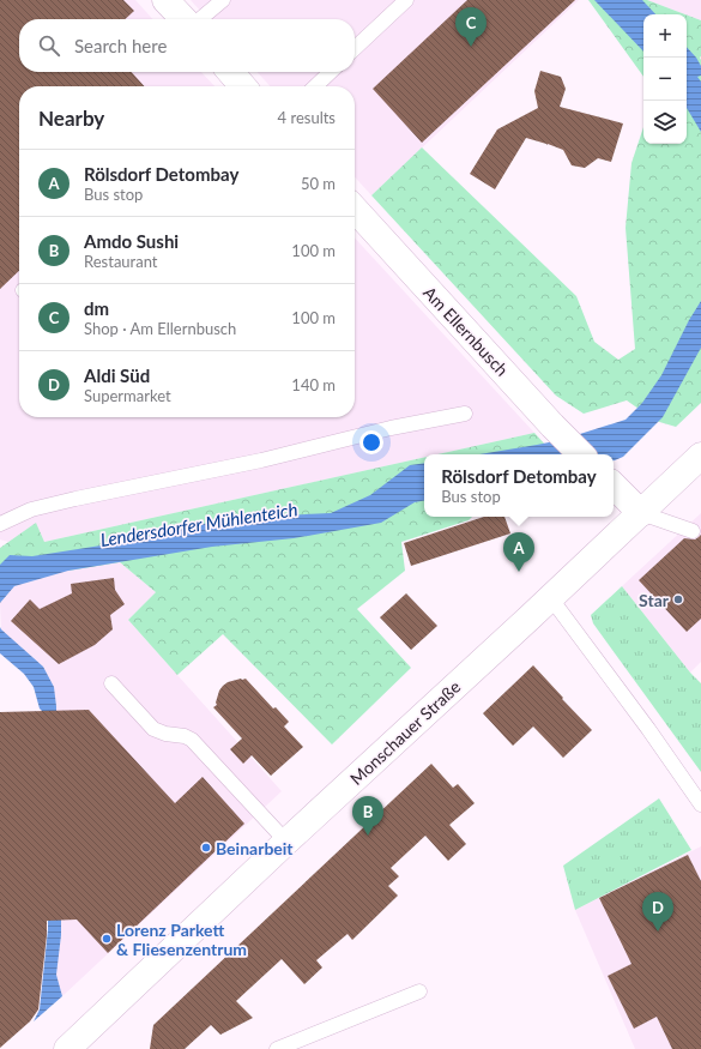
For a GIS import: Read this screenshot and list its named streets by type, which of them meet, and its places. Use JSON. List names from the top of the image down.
{
  "streets": {
    "street": ["Am Ellernbusch", "Monschauer Straße"]
  },
  "water": ["Lendersdorfer Mühlenteich"],
  "places": ["Star", "Beinarbeit", "Lorenz Parkett & Fliesenzentrum"],
  "page": {
    "pins": [
      "C",
      "A",
      "B",
      "D"
    ],
    "map_buttons": ["+", "−"],
    "search": "Search here",
    "heading": ["Nearby", "4 results"],
    "list": [
      {
        "mark": "A",
        "name": "Rölsdorf Detombay",
        "note": "Bus stop",
        "value": "50 m"
      },
      {
        "mark": "B",
        "name": "Amdo Sushi",
        "note": "Restaurant",
        "value": "100 m"
      },
      {
        "mark": "C",
        "name": "dm",
        "note": "Shop · Am Ellernbusch",
        "value": "100 m"
      },
      {
        "mark": "D",
        "name": "Aldi Süd",
        "note": "Supermarket",
        "value": "140 m"
      }
    ],
    "popup": ["Rölsdorf Detombay", "Bus stop"]
  }
}
